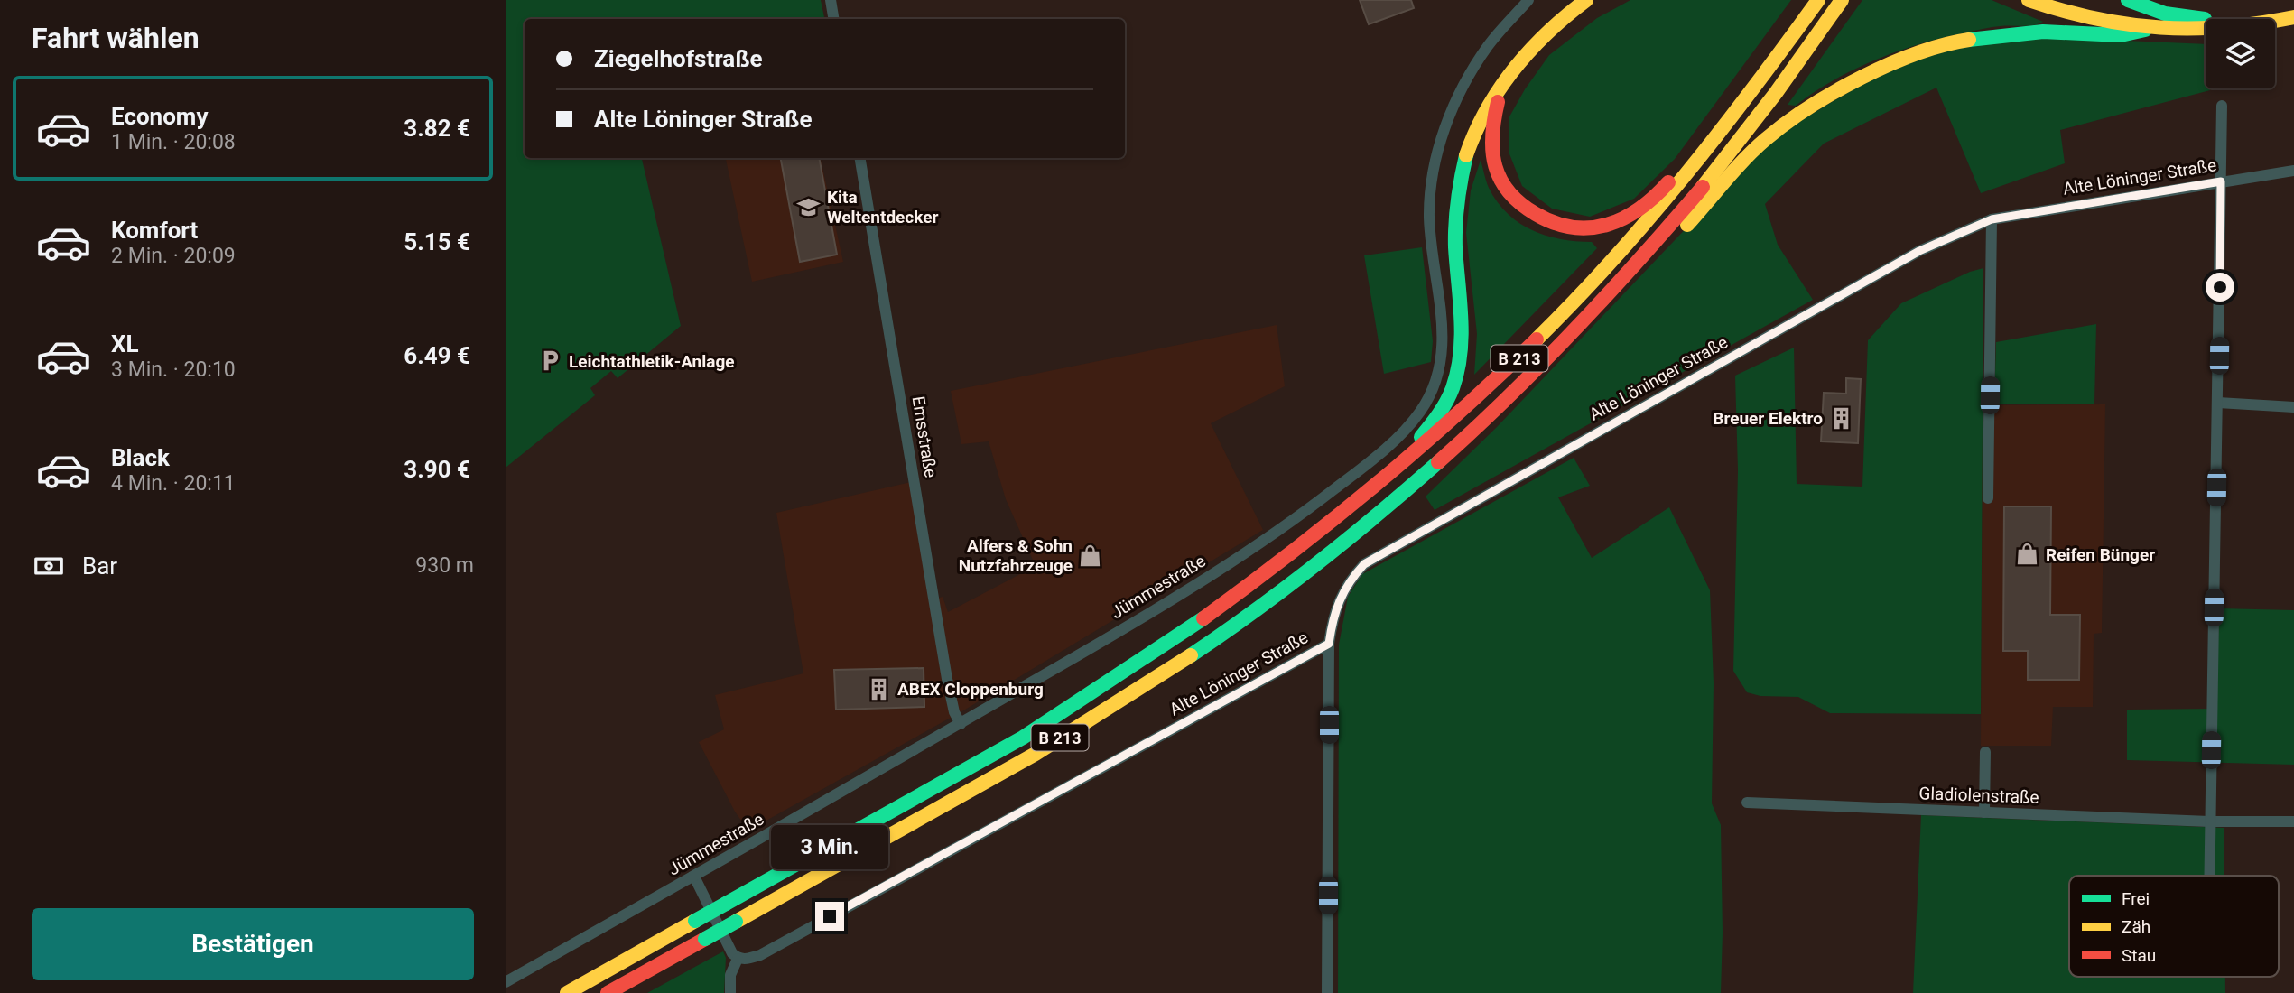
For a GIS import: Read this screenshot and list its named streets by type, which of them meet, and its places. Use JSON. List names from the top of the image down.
{
  "streets": {
    "highway": ["B 213"],
    "street": [
      "Alte Löninger Straße",
      "Emsstraße",
      "Jümmestraße",
      "Gladiolenstraße"
    ]
  },
  "crossings": [
    ["Emsstraße", "Jümmestraße"]
  ],
  "places": {
    "school or university": ["Kita Weltentdecker"],
    "parking": ["Leichtathletik-Anlage"],
    "building": ["Breuer Elektro", "ABEX Cloppenburg"],
    "shop": ["Reifen Bünger", "Alfers & Sohn Nutzfahrzeuge"]
  },
  "legend": ["Frei", "Zäh", "Stau"],
  "page": {
    "heading": "Fahrt wählen",
    "banner": ["Ziegelhofstraße", "Alte Löninger Straße"],
    "list": [
      {
        "name": "Economy",
        "note": "1 Min. · 20:08",
        "value": "3.82 €"
      },
      {
        "name": "Komfort",
        "note": "2 Min. · 20:09",
        "value": "5.15 €"
      },
      {
        "name": "XL",
        "note": "3 Min. · 20:10",
        "value": "6.49 €"
      },
      {
        "name": "Black",
        "note": "4 Min. · 20:11",
        "value": "3.90 €"
      }
    ],
    "pay": ["Bar", "930 m"],
    "bubble": "3 Min.",
    "buttons": "Bestätigen"
  }
}
